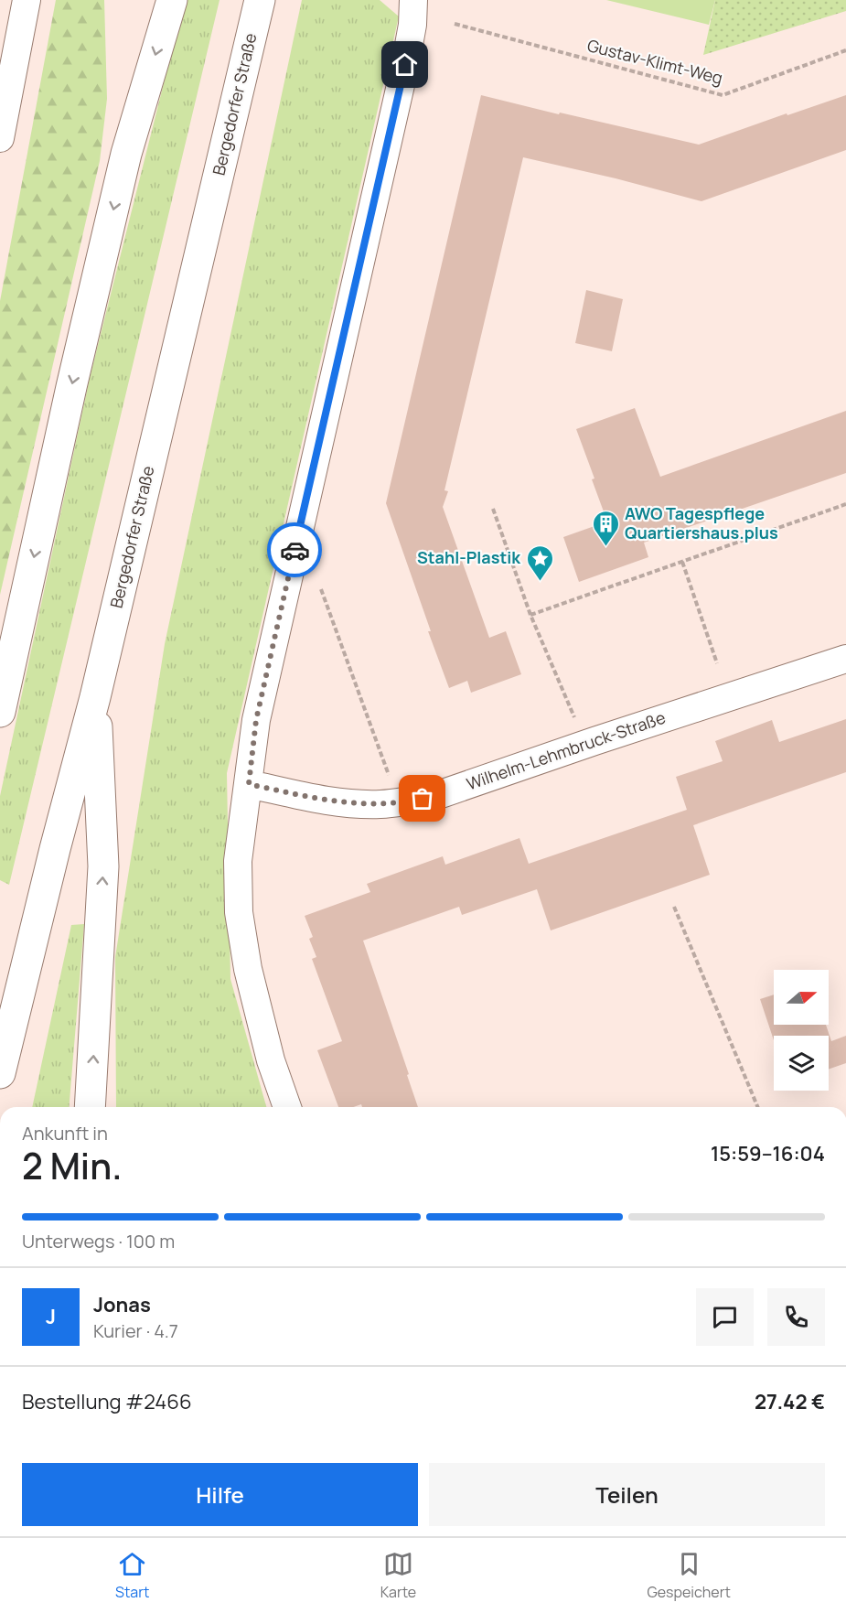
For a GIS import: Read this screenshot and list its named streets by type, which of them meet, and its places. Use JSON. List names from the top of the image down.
{
  "streets": {
    "main road": ["Bergedorfer Straße"],
    "street": ["Wilhelm-Lehmbruck-Straße"],
    "path": ["Gustav-Klimt-Weg"]
  },
  "places": {
    "building": ["AWO Tagespflege Quartiershaus.plus"],
    "place": ["Stahl-Plastik"]
  },
  "north": "right",
  "page": {
    "heading": ["2 Min.", "Ankunft in", "15:59–16:04"],
    "panel": [
      "Jonas",
      "Kurier · 4.7",
      "Bestellung #2466",
      "27.42 €"
    ],
    "bar": "Unterwegs · 100 m",
    "round": "J",
    "buttons": ["Hilfe", "Teilen"],
    "tabs": ["Start", "Karte", "Gespeichert"]
  }
}
